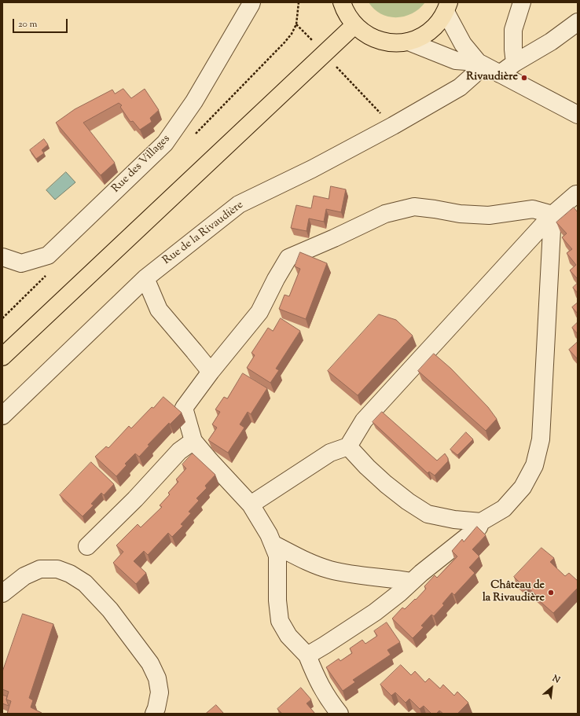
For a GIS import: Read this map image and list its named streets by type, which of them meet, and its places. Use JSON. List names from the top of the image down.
{
  "streets": {
    "street": ["Rue des Villages", "Rue de la Rivaudière"]
  },
  "places": ["Rivaudière", "Château de la Rivaudière"],
  "scale_bar": "20 m",
  "north": "top right"
}
